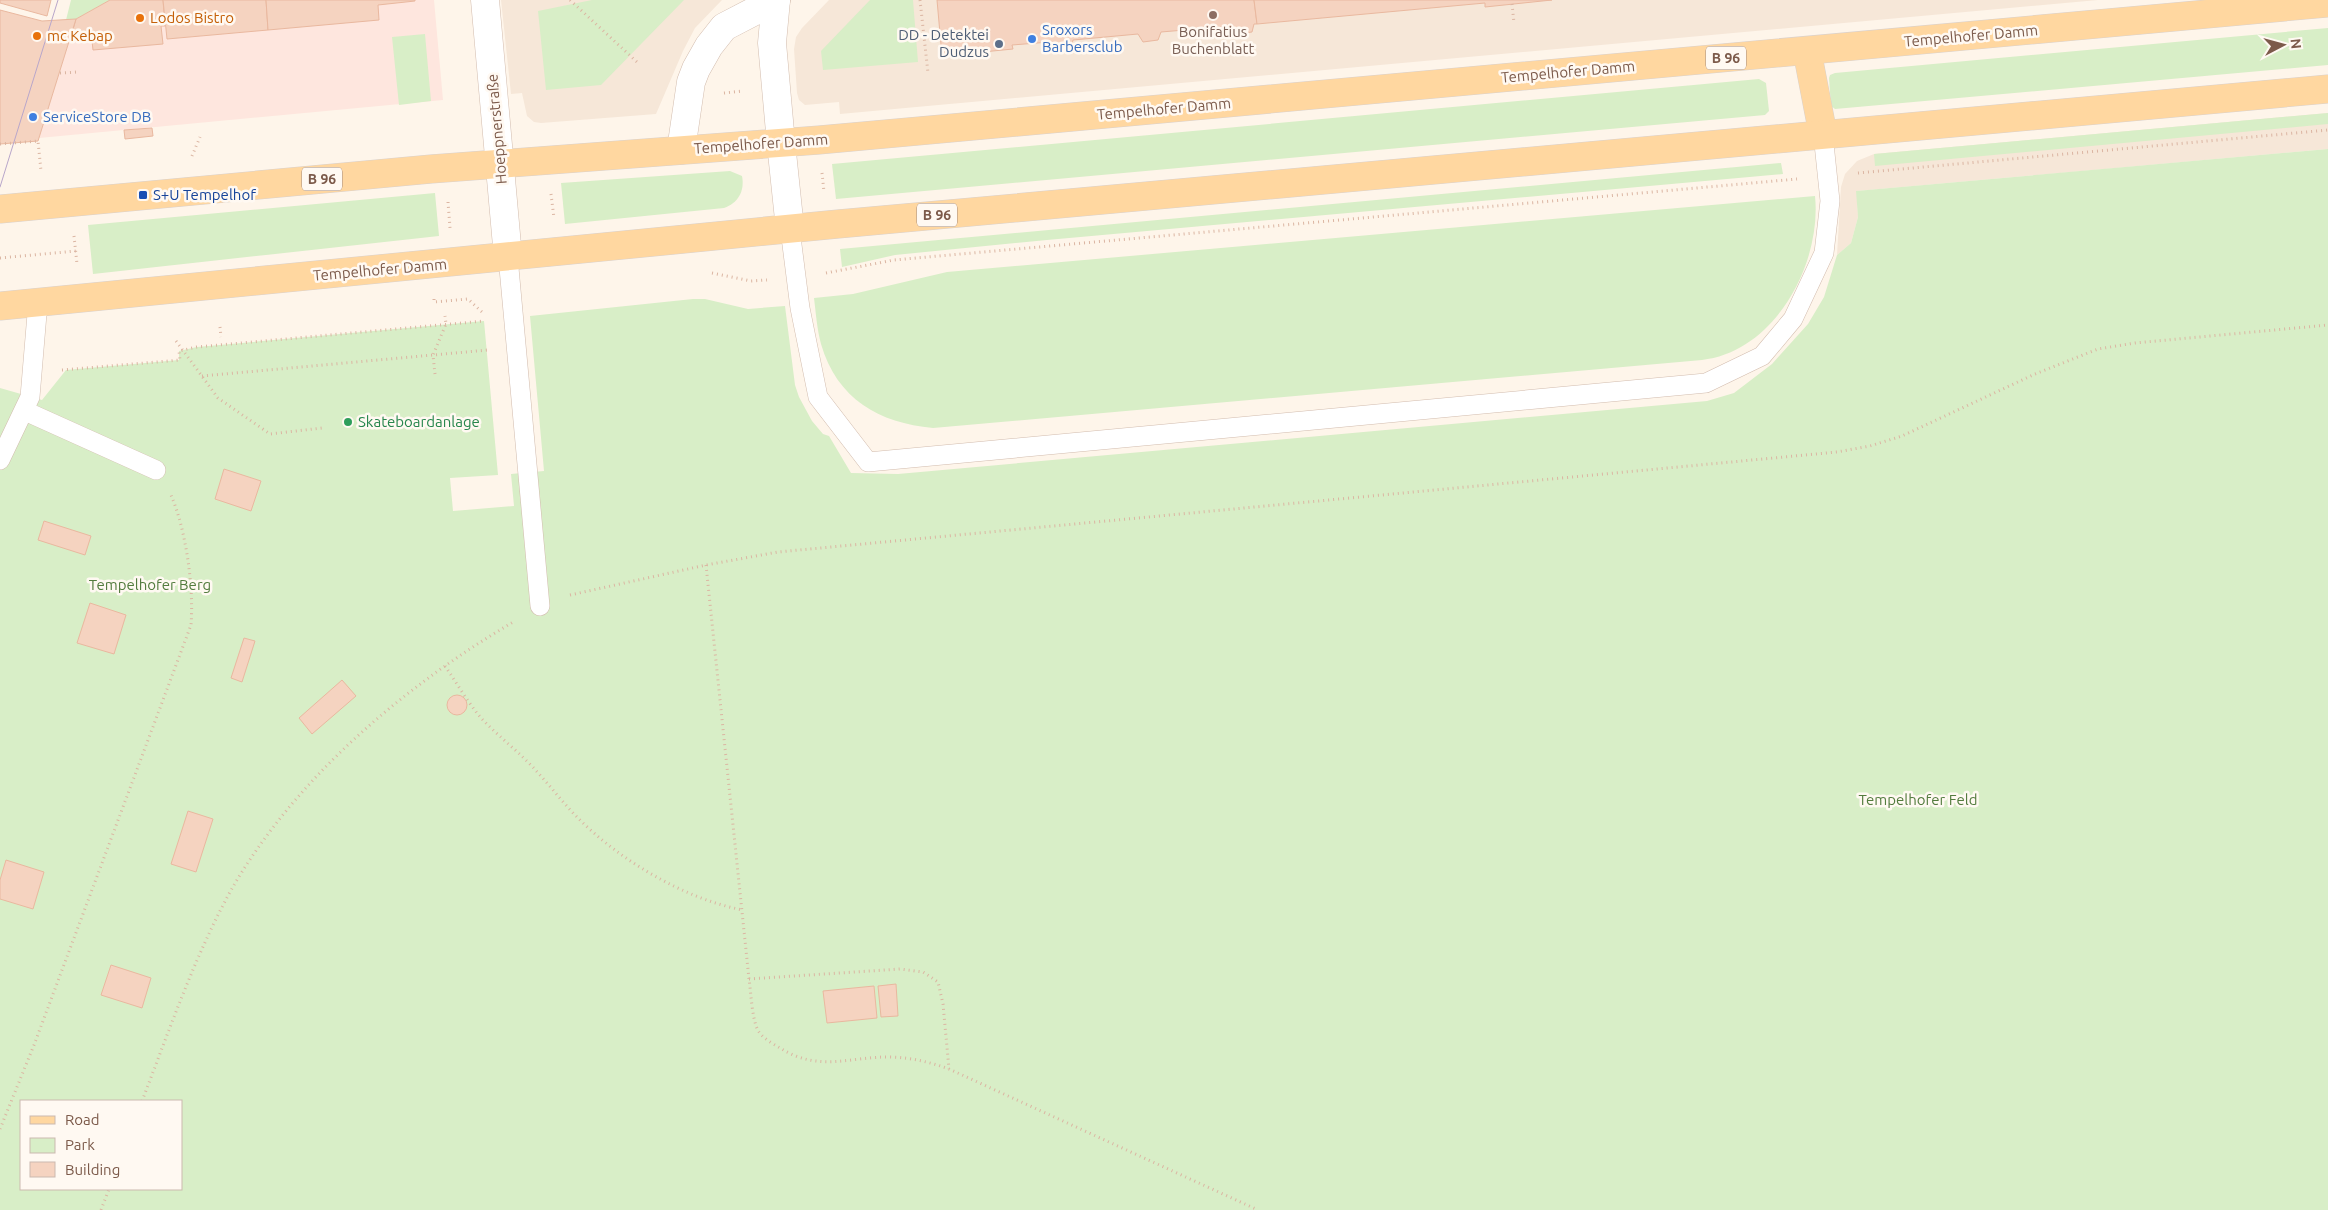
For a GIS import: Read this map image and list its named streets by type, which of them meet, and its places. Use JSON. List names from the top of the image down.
{
  "streets": {
    "main road": ["Tempelhofer Damm", "B 96"],
    "street": ["Hoeppnerstraße"]
  },
  "crossings": [
    ["Tempelhofer Damm", "Hoeppnerstraße"]
  ],
  "parks": ["Tempelhofer Berg", "Tempelhofer Feld"],
  "places": {
    "other": [
      "Bonifatius Buchenblatt",
      "Lodos Bistro",
      "mc Kebap",
      "Sroxors Barbersclub",
      "DD - Detektei Dudzus",
      "ServiceStore DB",
      "Skateboardanlage"
    ],
    "transit": ["S+U Tempelhof"]
  },
  "legend": ["Road", "Park", "Building"],
  "north": "right"
}
